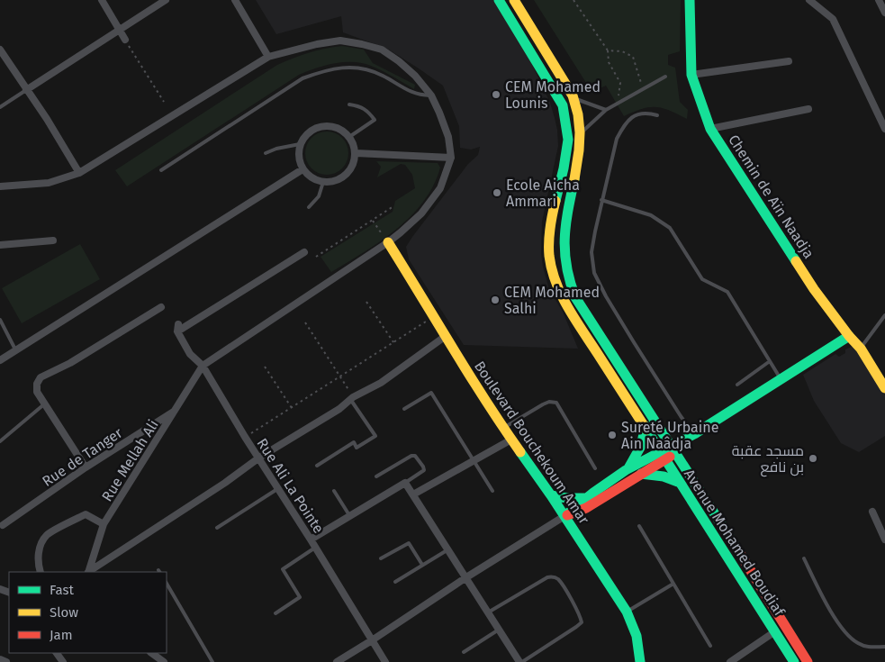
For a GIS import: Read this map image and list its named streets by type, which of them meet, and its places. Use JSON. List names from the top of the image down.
{
  "streets": {
    "main road": ["Chemin de Aïn Naadja", "Boulevard Bouchekoum Amar", "Avenue Mohamed Boudiaf"],
    "street": ["Rue de Tanger", "Rue Mellah Ali", "Rue Ali La Pointe"]
  },
  "crossings": [
    ["Rue de Tanger", "Rue Mellah Ali"],
    ["Rue Mellah Ali", "Rue Ali La Pointe"]
  ],
  "places": [
    "CEM Mohamed Lounis",
    "Ecole Aicha Ammari",
    "CEM Mohamed Salhi",
    "Sureté Urbaine Ain Naâdja",
    "مسجد عقبة بن نافع"
  ],
  "legend": ["Fast", "Slow", "Jam"]
}
